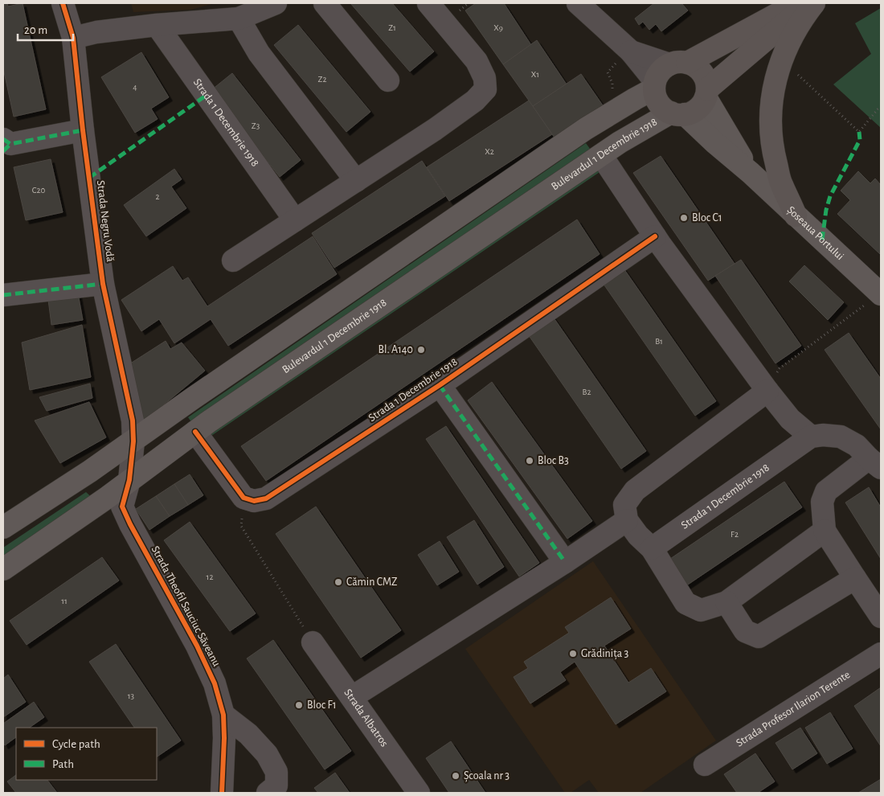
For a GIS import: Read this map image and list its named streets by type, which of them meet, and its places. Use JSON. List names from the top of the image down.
{
  "streets": {
    "main road": ["Bulevardul 1 Decembrie 1918", "Șoseaua Portului"],
    "street": [
      "Strada 1 Decembrie 1918",
      "Strada Negru Vodă",
      "Strada Theofil Sauciuc Săveanu",
      "Strada Profesor Ilarion Terente",
      "Strada Albatros"
    ]
  },
  "crossings": [
    ["Bulevardul 1 Decembrie 1918", "Strada Theofil Sauciuc Săveanu"],
    ["Strada Negru Vodă", "Strada Theofil Sauciuc Săveanu"]
  ],
  "places": [
    "Bloc C1",
    "Bl. A140",
    "Bloc B3",
    "Cămin CMZ",
    "Grădinița 3",
    "Bloc F1",
    "Școala nr 3"
  ],
  "house_numbers": [
    "Z1",
    "X9",
    "X1",
    "Z2",
    "4",
    "Z3",
    "X2",
    "C20",
    "2",
    "B1",
    "B2",
    "F2",
    "12",
    "11",
    "13"
  ],
  "legend": ["Cycle path", "Path"],
  "scale_bar": "20 m"
}
